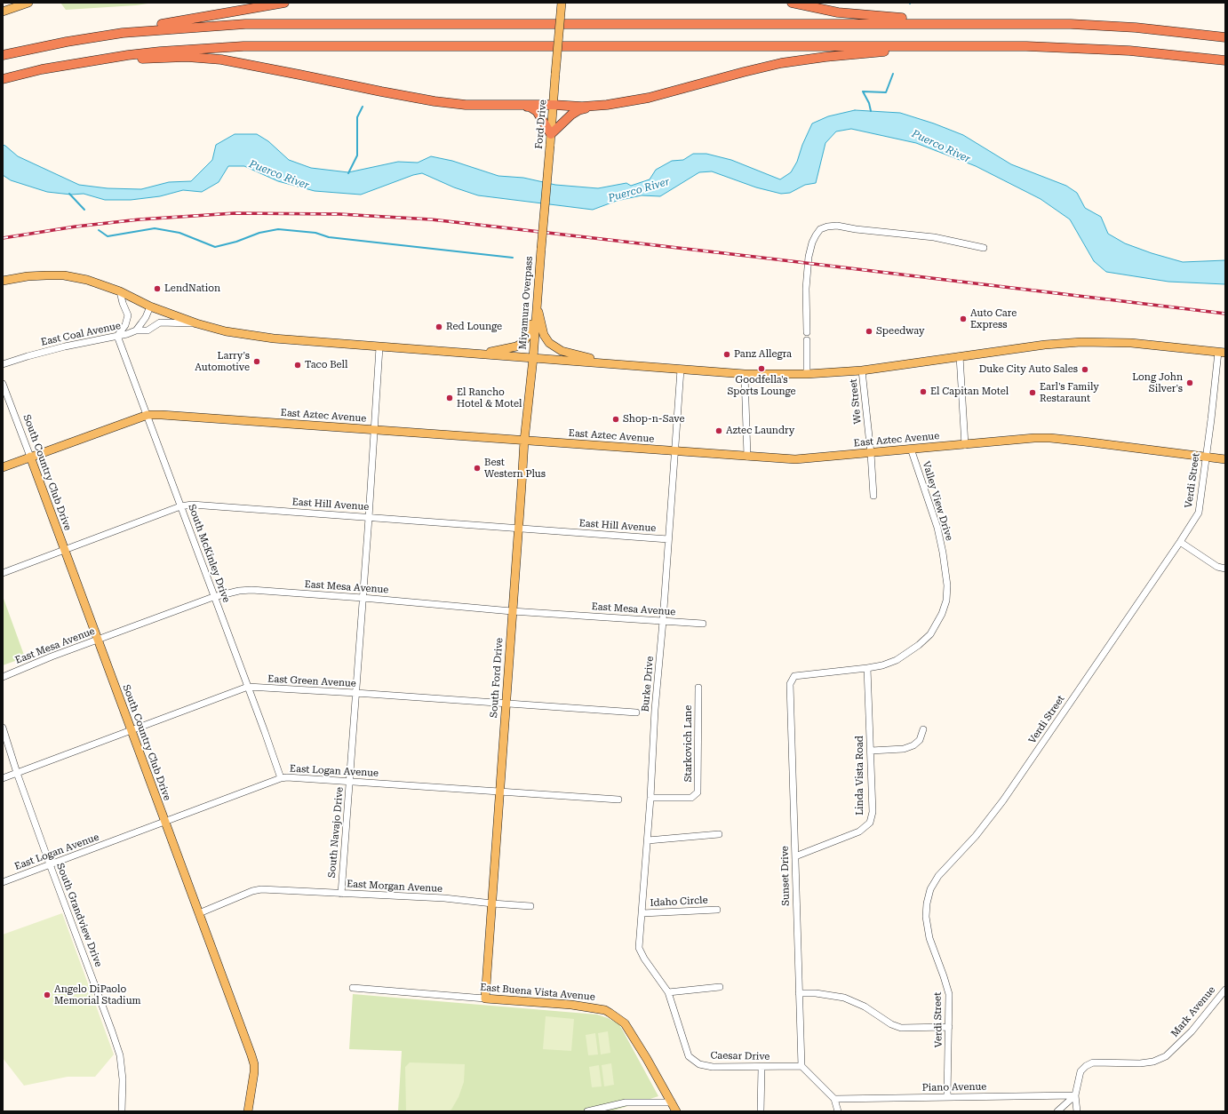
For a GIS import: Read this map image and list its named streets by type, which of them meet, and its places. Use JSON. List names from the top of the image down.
{
  "streets": {
    "main road": [
      "Ford Drive",
      "Miyamura Overpass",
      "East Aztec Avenue",
      "South Country Club Drive",
      "South Ford Drive",
      "East Buena Vista Avenue"
    ],
    "street": [
      "East Coal Avenue",
      "We Street",
      "Verdi Street",
      "Valley View Drive",
      "East Hill Avenue",
      "South McKinley Drive",
      "East Mesa Avenue",
      "East Green Avenue",
      "Burke Drive",
      "Starkovich Lane",
      "East Logan Avenue",
      "Linda Vista Road",
      "South Navajo Drive",
      "Sunset Drive",
      "East Morgan Avenue",
      "Idaho Circle",
      "South Grandview Drive",
      "Mark Avenue",
      "Caesar Drive",
      "Piano Avenue"
    ]
  },
  "crossings": [
    ["Ford Drive", "Miyamura Overpass"],
    ["Miyamura Overpass", "South Ford Drive"],
    ["East Coal Avenue", "South McKinley Drive"],
    ["We Street", "East Aztec Avenue"],
    ["East Aztec Avenue", "South Country Club Drive"],
    ["East Aztec Avenue", "Verdi Street"],
    ["East Aztec Avenue", "Valley View Drive"],
    ["East Aztec Avenue", "South McKinley Drive"],
    ["East Aztec Avenue", "South Ford Drive"],
    ["East Aztec Avenue", "Burke Drive"],
    ["East Aztec Avenue", "South Navajo Drive"],
    ["South Country Club Drive", "East Hill Avenue"],
    ["South Country Club Drive", "East Mesa Avenue"],
    ["South Country Club Drive", "East Green Avenue"],
    ["South Country Club Drive", "East Logan Avenue"],
    ["South Country Club Drive", "East Morgan Avenue"],
    ["Verdi Street", "Piano Avenue"],
    ["Valley View Drive", "Linda Vista Road"],
    ["Valley View Drive", "Sunset Drive"],
    ["East Hill Avenue", "South McKinley Drive"],
    ["East Hill Avenue", "South Ford Drive"],
    ["East Hill Avenue", "Burke Drive"],
    ["East Hill Avenue", "South Navajo Drive"],
    ["South McKinley Drive", "East Mesa Avenue"],
    ["South McKinley Drive", "East Green Avenue"],
    ["South McKinley Drive", "East Logan Avenue"],
    ["East Mesa Avenue", "South Ford Drive"],
    ["East Mesa Avenue", "Burke Drive"],
    ["East Mesa Avenue", "South Navajo Drive"],
    ["South Ford Drive", "East Green Avenue"],
    ["South Ford Drive", "East Logan Avenue"],
    ["South Ford Drive", "East Morgan Avenue"],
    ["South Ford Drive", "East Buena Vista Avenue"],
    ["East Green Avenue", "South Navajo Drive"],
    ["East Green Avenue", "South Grandview Drive"],
    ["Burke Drive", "Starkovich Lane"],
    ["Burke Drive", "Idaho Circle"],
    ["Burke Drive", "Caesar Drive"],
    ["East Logan Avenue", "South Navajo Drive"],
    ["East Logan Avenue", "South Grandview Drive"],
    ["Linda Vista Road", "Sunset Drive"],
    ["South Navajo Drive", "East Morgan Avenue"],
    ["Sunset Drive", "Caesar Drive"],
    ["Mark Avenue", "Piano Avenue"]
  ],
  "water": ["Puerco River"],
  "places": [
    "LendNation",
    "Auto Care Express",
    "Red Lounge",
    "Speedway",
    "Panz Allegra",
    "Larry's Automotive",
    "Taco Bell",
    "Goodfella's Sports Lounge",
    "Duke City Auto Sales",
    "Long John Silver's",
    "El Capitan Motel",
    "Earl's Family Restaraunt",
    "El Rancho Hotel & Motel",
    "Shop-n-Save",
    "Aztec Laundry",
    "Best Western Plus",
    "Angelo DiPaolo Memorial Stadium"
  ]
}
